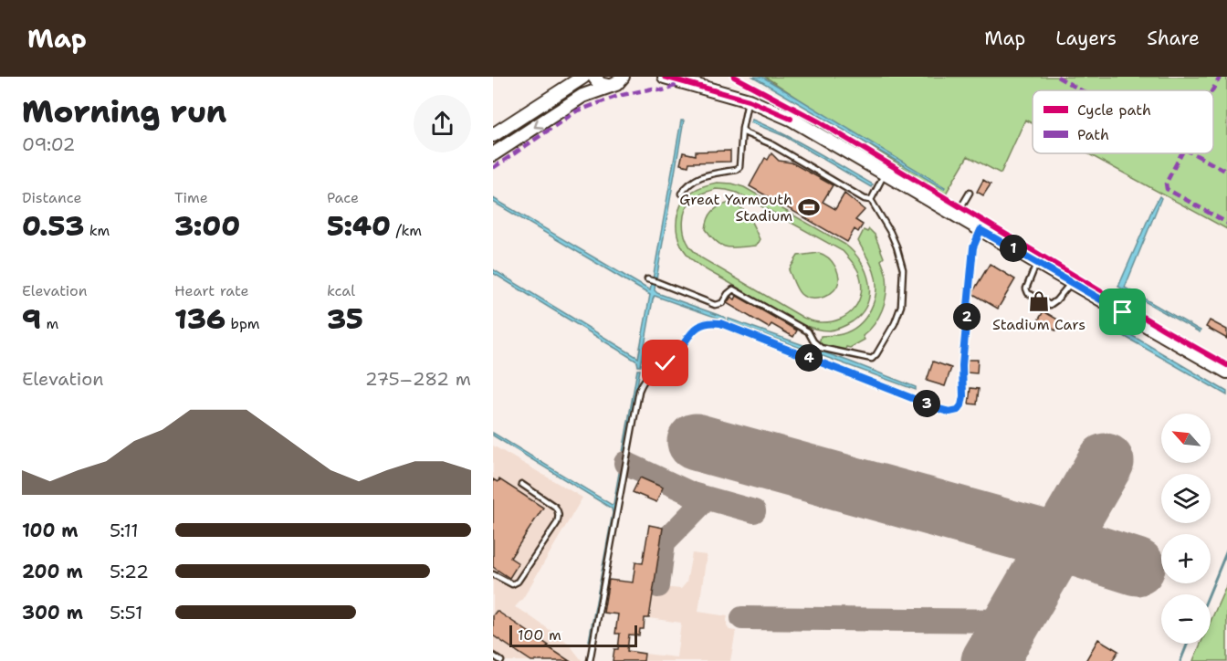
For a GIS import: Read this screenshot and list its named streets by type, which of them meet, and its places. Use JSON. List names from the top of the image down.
{
  "places": {
    "sports": ["Great Yarmouth Stadium"],
    "shop": ["Stadium Cars"]
  },
  "legend": ["Cycle path", "Path"],
  "scale_bar": "100 m",
  "north": "top left",
  "page": {
    "header": "Map",
    "nav": ["Map", "Layers", "Share"],
    "heading": ["Morning run", "09:02"],
    "stats": [
      ["Distance", "0.53 km"],
      ["Time", "3:00"],
      ["Pace", "5:40 /km"],
      ["Elevation", "9 m"],
      ["Heart rate", "136 bpm"],
      ["kcal", "35"]
    ],
    "pins": [
      "1",
      "2",
      "4",
      "3"
    ],
    "chart": ["Elevation", "275–282 m"],
    "map_buttons": ["+", "−"],
    "list": [
      {
        "name": "100 m",
        "note": "5:11"
      },
      {
        "name": "200 m",
        "note": "5:22"
      },
      {
        "name": "300 m",
        "note": "5:51"
      }
    ],
    "scale": "100 m"
  }
}
